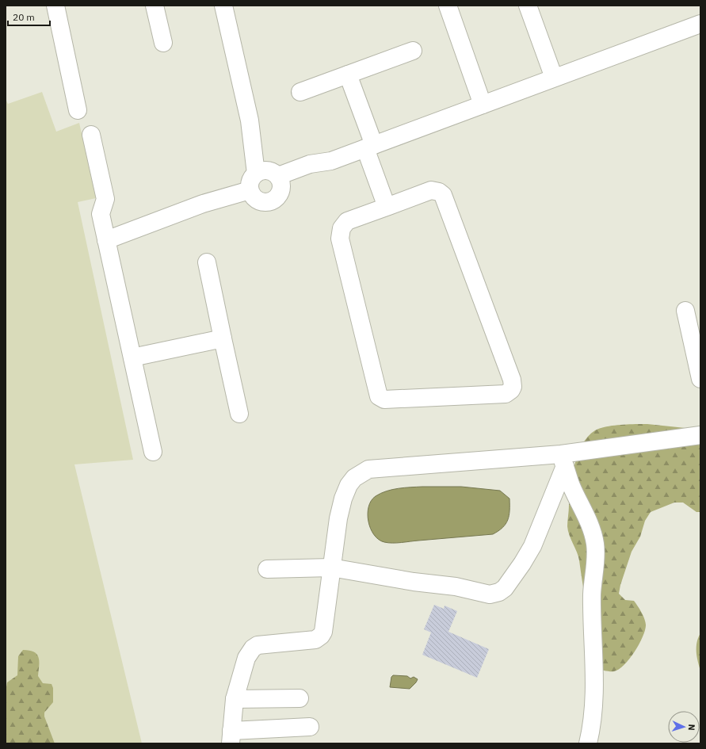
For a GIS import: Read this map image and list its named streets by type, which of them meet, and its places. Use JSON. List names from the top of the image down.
{
  "scale_bar": "20 m",
  "north": "right"
}
